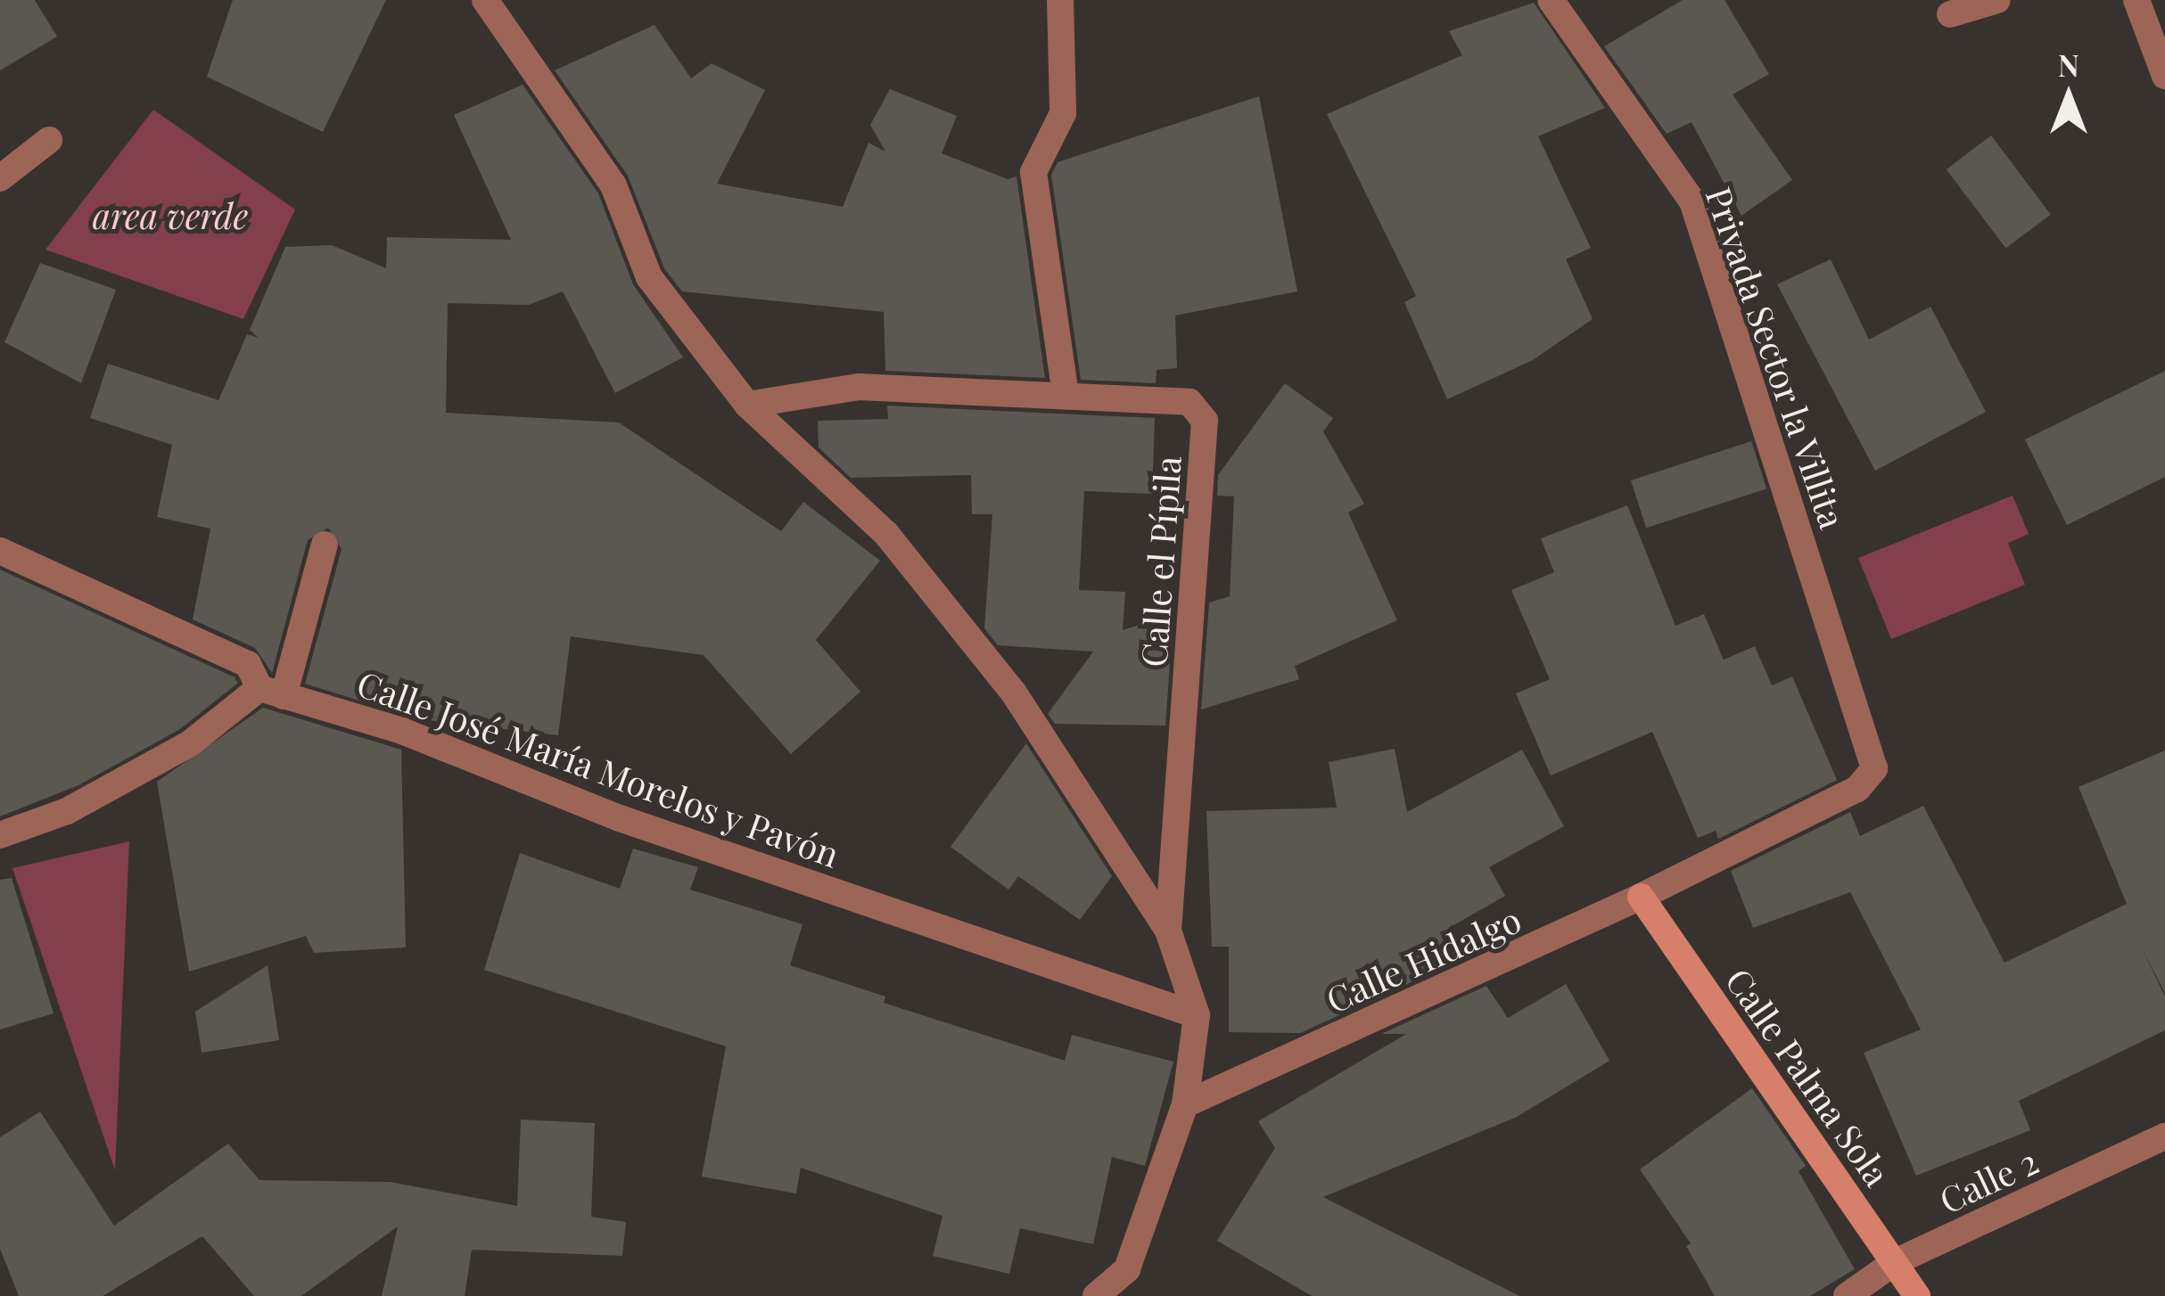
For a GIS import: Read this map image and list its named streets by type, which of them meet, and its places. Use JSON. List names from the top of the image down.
{
  "streets": {
    "street": [
      "Privada Sector la Villita",
      "Calle el Pípila",
      "Calle José María Morelos y Pavón",
      "Calle Hidalgo",
      "Calle Palma Sola",
      "Calle 2"
    ]
  },
  "crossings": [
    ["Privada Sector la Villita", "Calle Hidalgo"],
    ["Calle el Pípila", "Calle José María Morelos y Pavón"],
    ["Calle el Pípila", "Calle Hidalgo"],
    ["Calle Hidalgo", "Calle Palma Sola"],
    ["Calle Palma Sola", "Calle 2"]
  ],
  "parks": ["area verde"],
  "north": "top"
}
